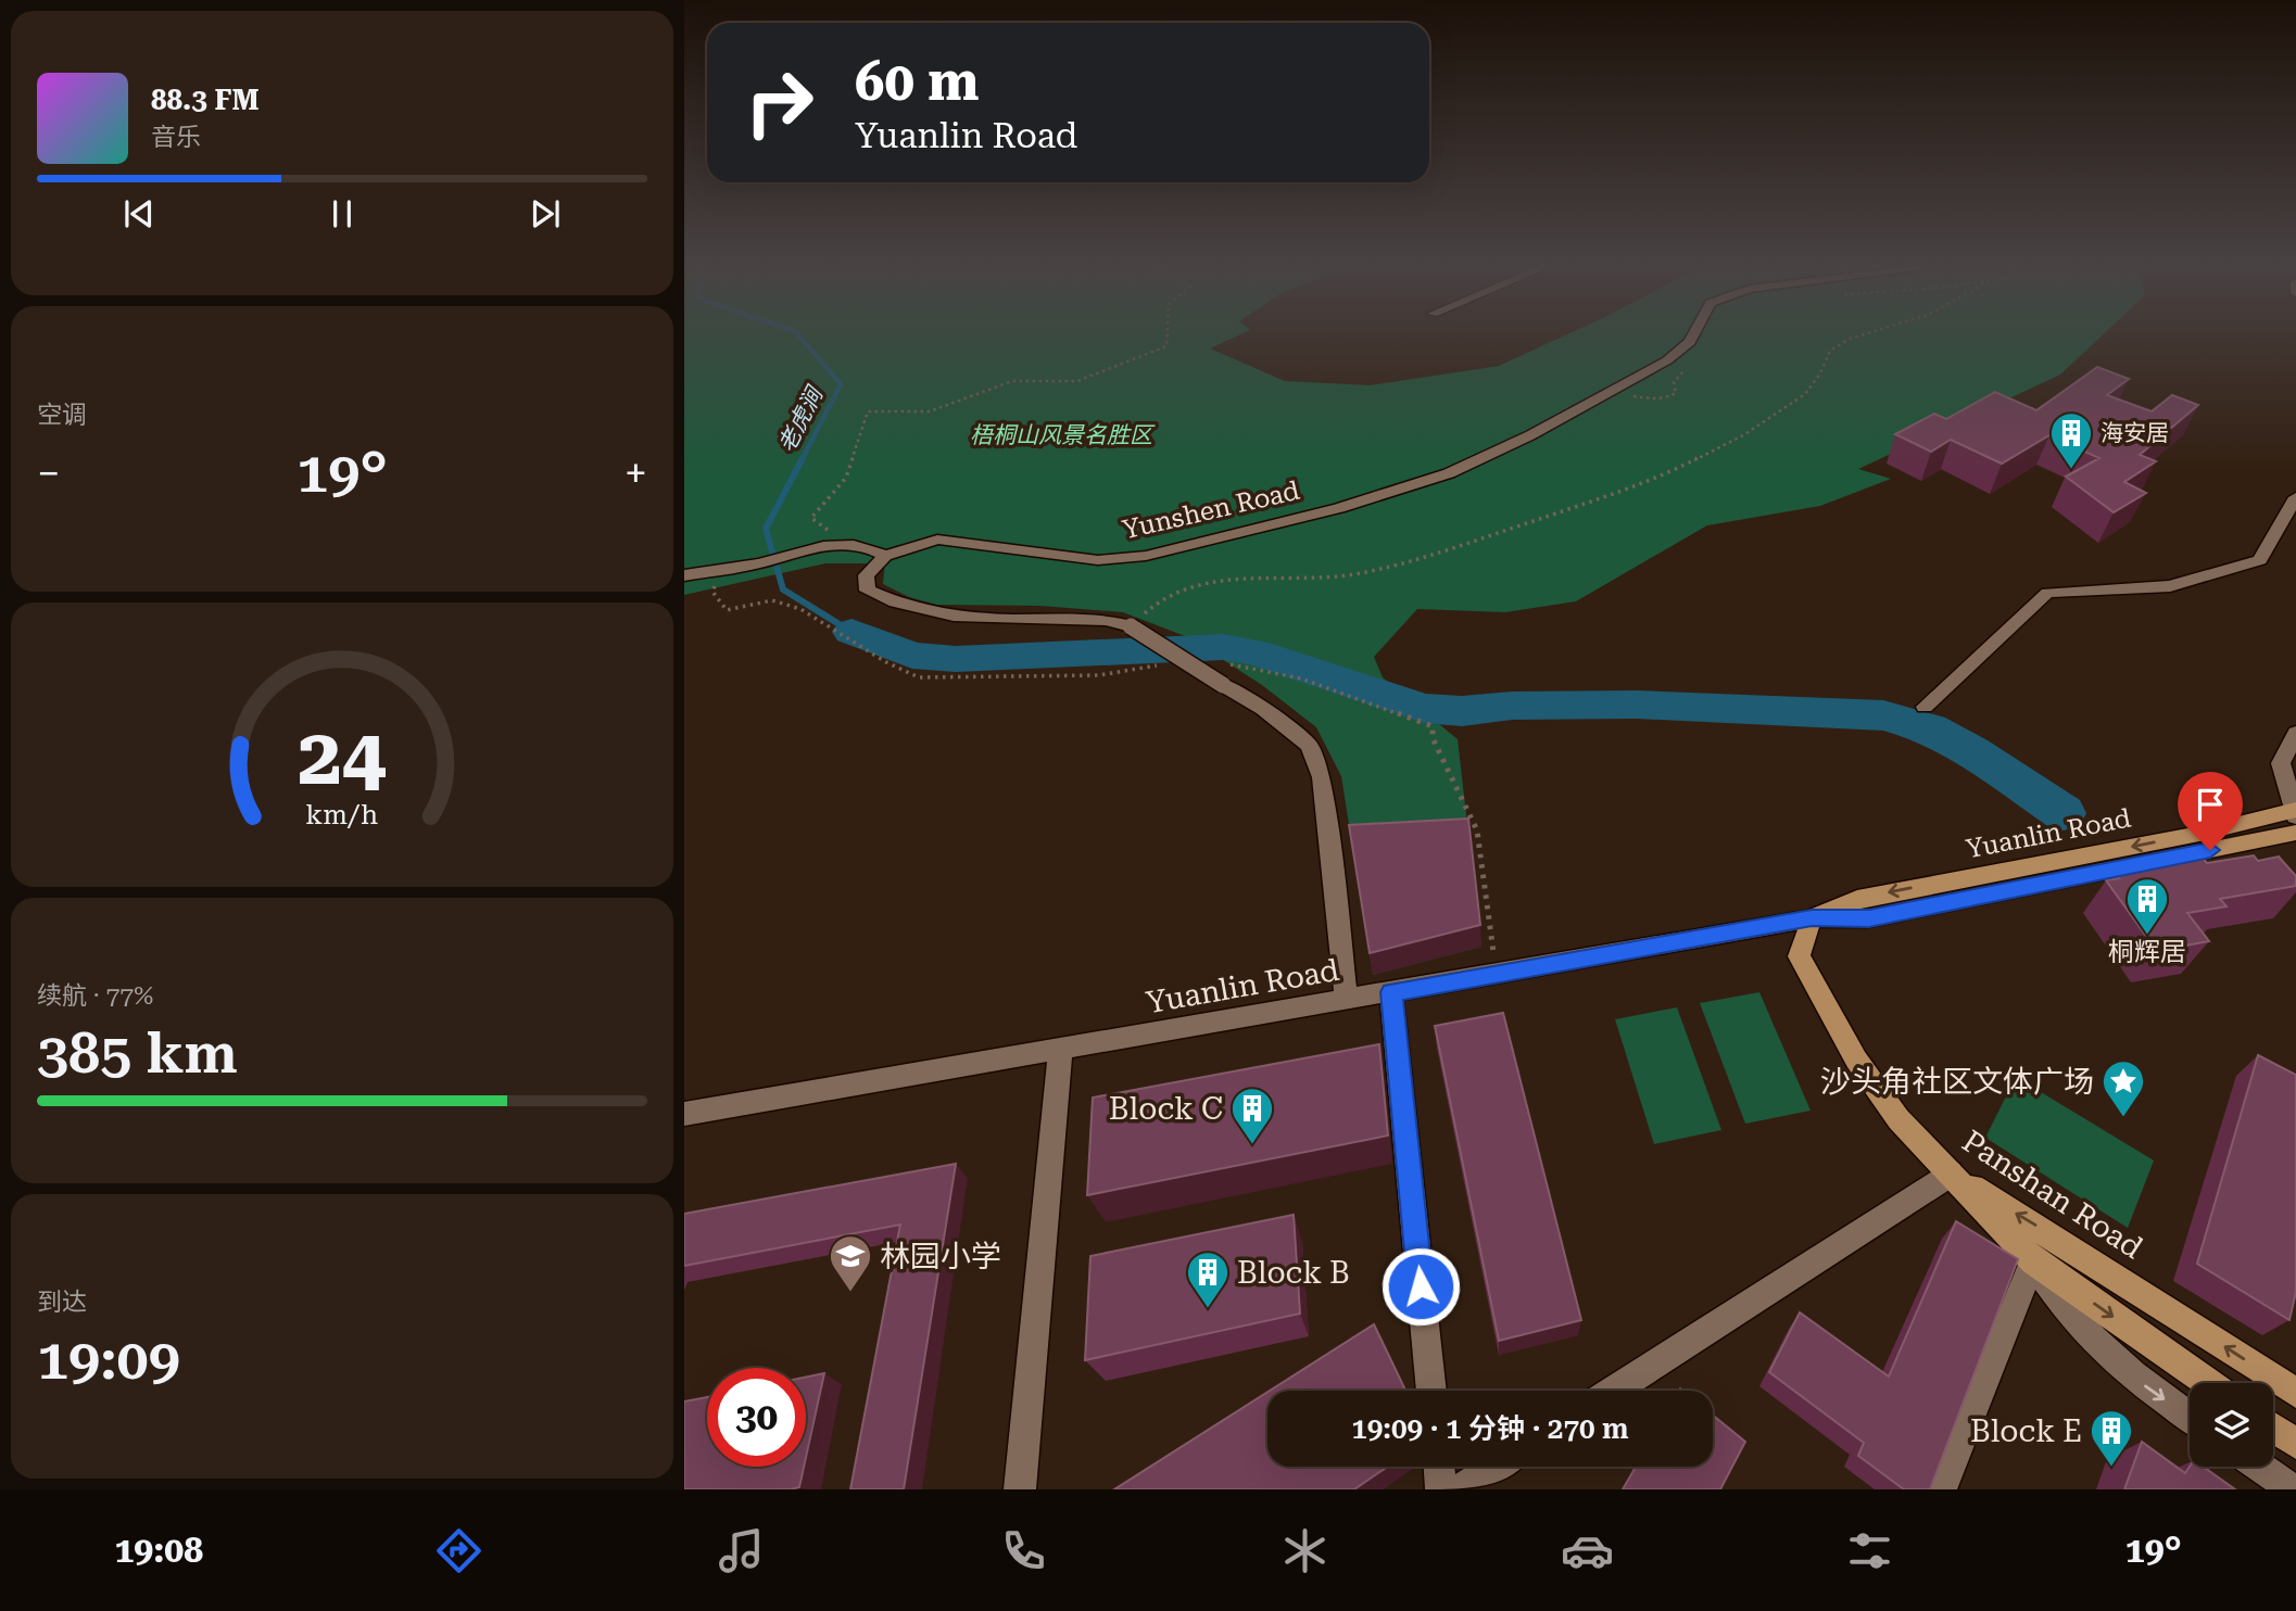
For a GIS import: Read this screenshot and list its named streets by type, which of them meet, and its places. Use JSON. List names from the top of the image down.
{
  "streets": {
    "main road": ["Yuanlin Road", "Panshan Road"],
    "street": ["Yunshen Road"]
  },
  "crossings": [
    ["Yuanlin Road", "Panshan Road"]
  ],
  "water": ["老虎涧"],
  "parks": ["梧桐山风景名胜区"],
  "places": {
    "building": [
      "海安居",
      "桐辉居",
      "Block C",
      "Block B",
      "Block E"
    ],
    "place": ["沙头角社区文体广场"],
    "school or university": ["林园小学"]
  },
  "page": {
    "turn": ["60 m", "Yuanlin Road"],
    "song": ["88.3 FM", "音乐"],
    "tile": [
      "空调",
      ["续航 · 77%", "385 km"],
      ["到达", "19:09"]
    ],
    "heat": ["−", "19°", "+"],
    "limit": "30",
    "trip": "19:09 · 1 分钟 · 270 m",
    "tabs": ["19:08", "19°"],
    "gauge": ["24", "km/h"]
  }
}
